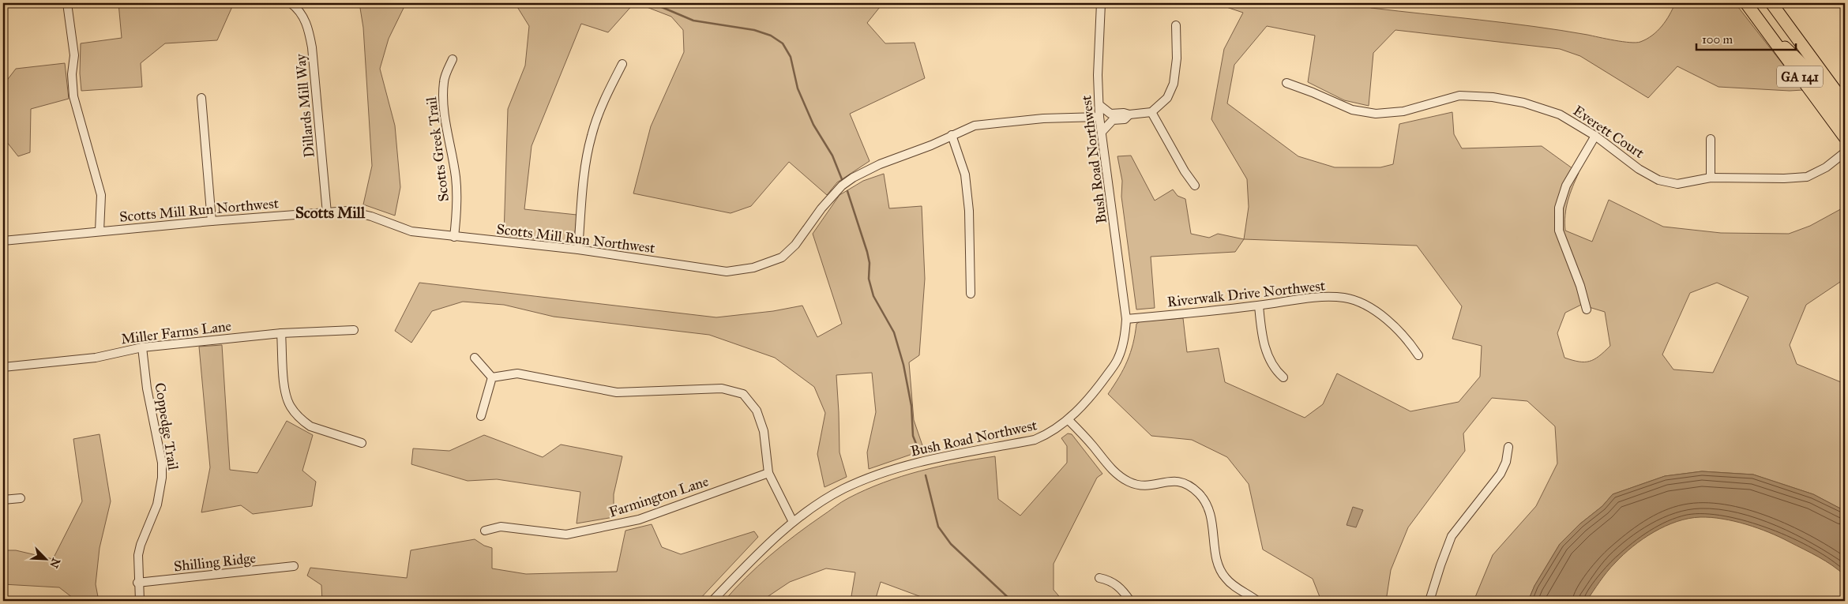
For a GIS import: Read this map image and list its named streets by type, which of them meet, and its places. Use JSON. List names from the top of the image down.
{
  "streets": {
    "highway": ["GA 141"],
    "street": [
      "Dillards Mill Way",
      "Everett Court",
      "Scotts Greek Trail",
      "Bush Road Northwest",
      "Scotts Mill Run Northwest",
      "Riverwalk Drive Northwest",
      "Miller Farms Lane",
      "Coppedge Trail",
      "Farmington Lane",
      "Shilling Ridge"
    ]
  },
  "crossings": [
    ["Dillards Mill Way", "Scotts Mill Run Northwest"],
    ["Scotts Greek Trail", "Scotts Mill Run Northwest"],
    ["Bush Road Northwest", "Scotts Mill Run Northwest"],
    ["Bush Road Northwest", "Riverwalk Drive Northwest"],
    ["Miller Farms Lane", "Coppedge Trail"],
    ["Coppedge Trail", "Shilling Ridge"]
  ],
  "districts": ["Scotts Mill"],
  "scale_bar": "100 m",
  "north": "bottom right"
}
